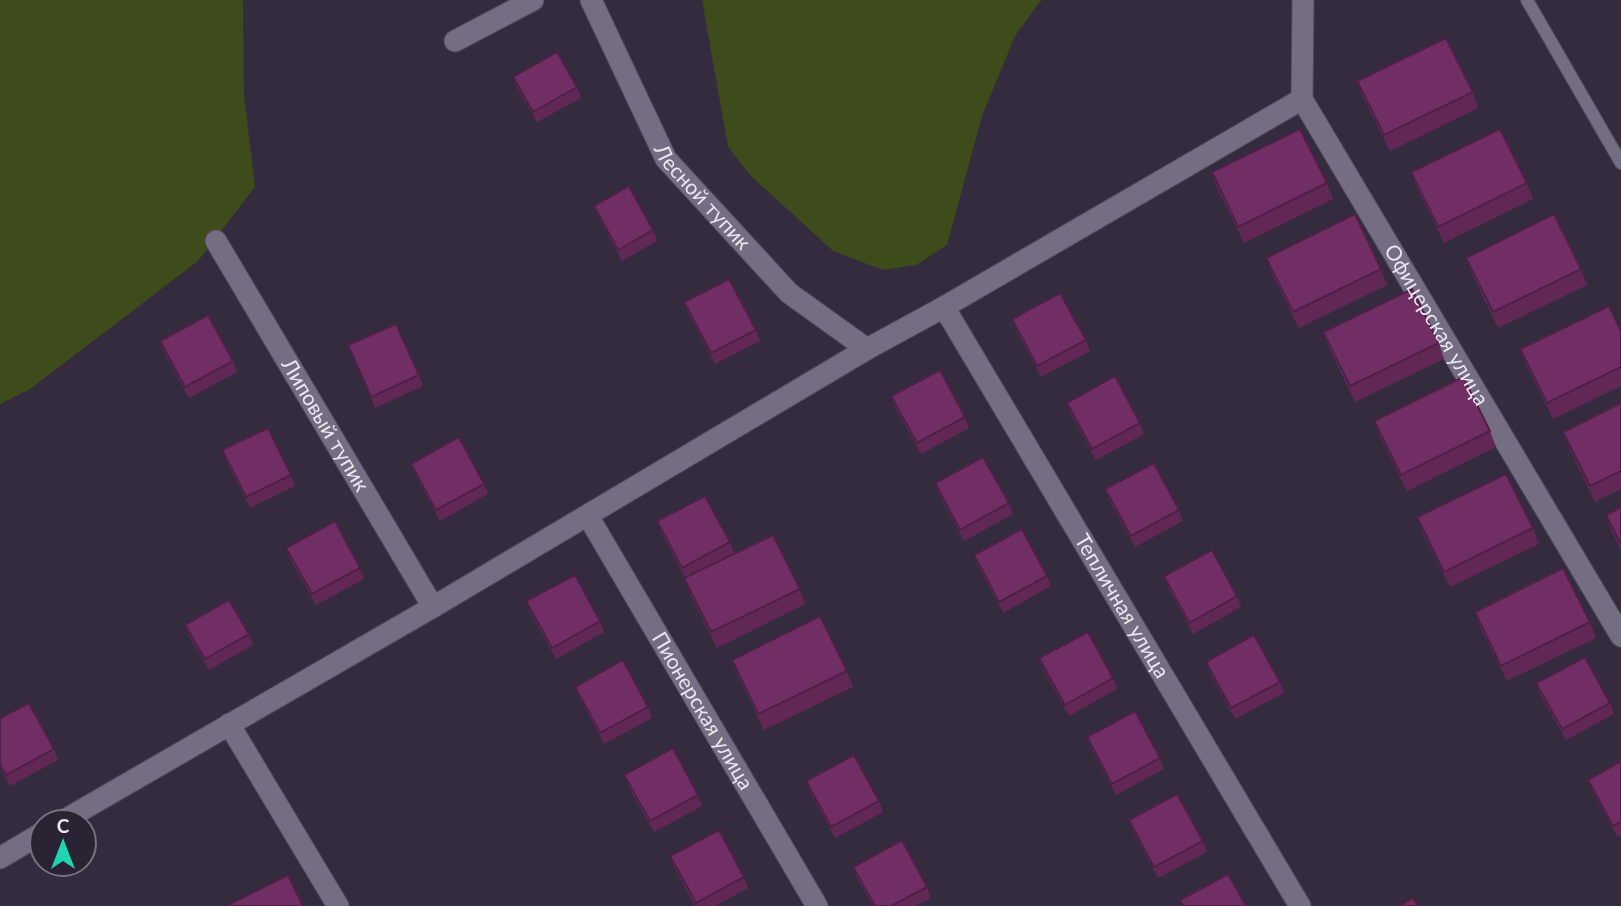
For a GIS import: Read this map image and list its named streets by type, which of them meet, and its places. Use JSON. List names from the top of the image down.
{
  "streets": {
    "street": [
      "Лесной тупик",
      "Офицерская улица",
      "Липовый тупик",
      "Тепличная улица",
      "Пионерская улица"
    ]
  },
  "north": "top"
}
